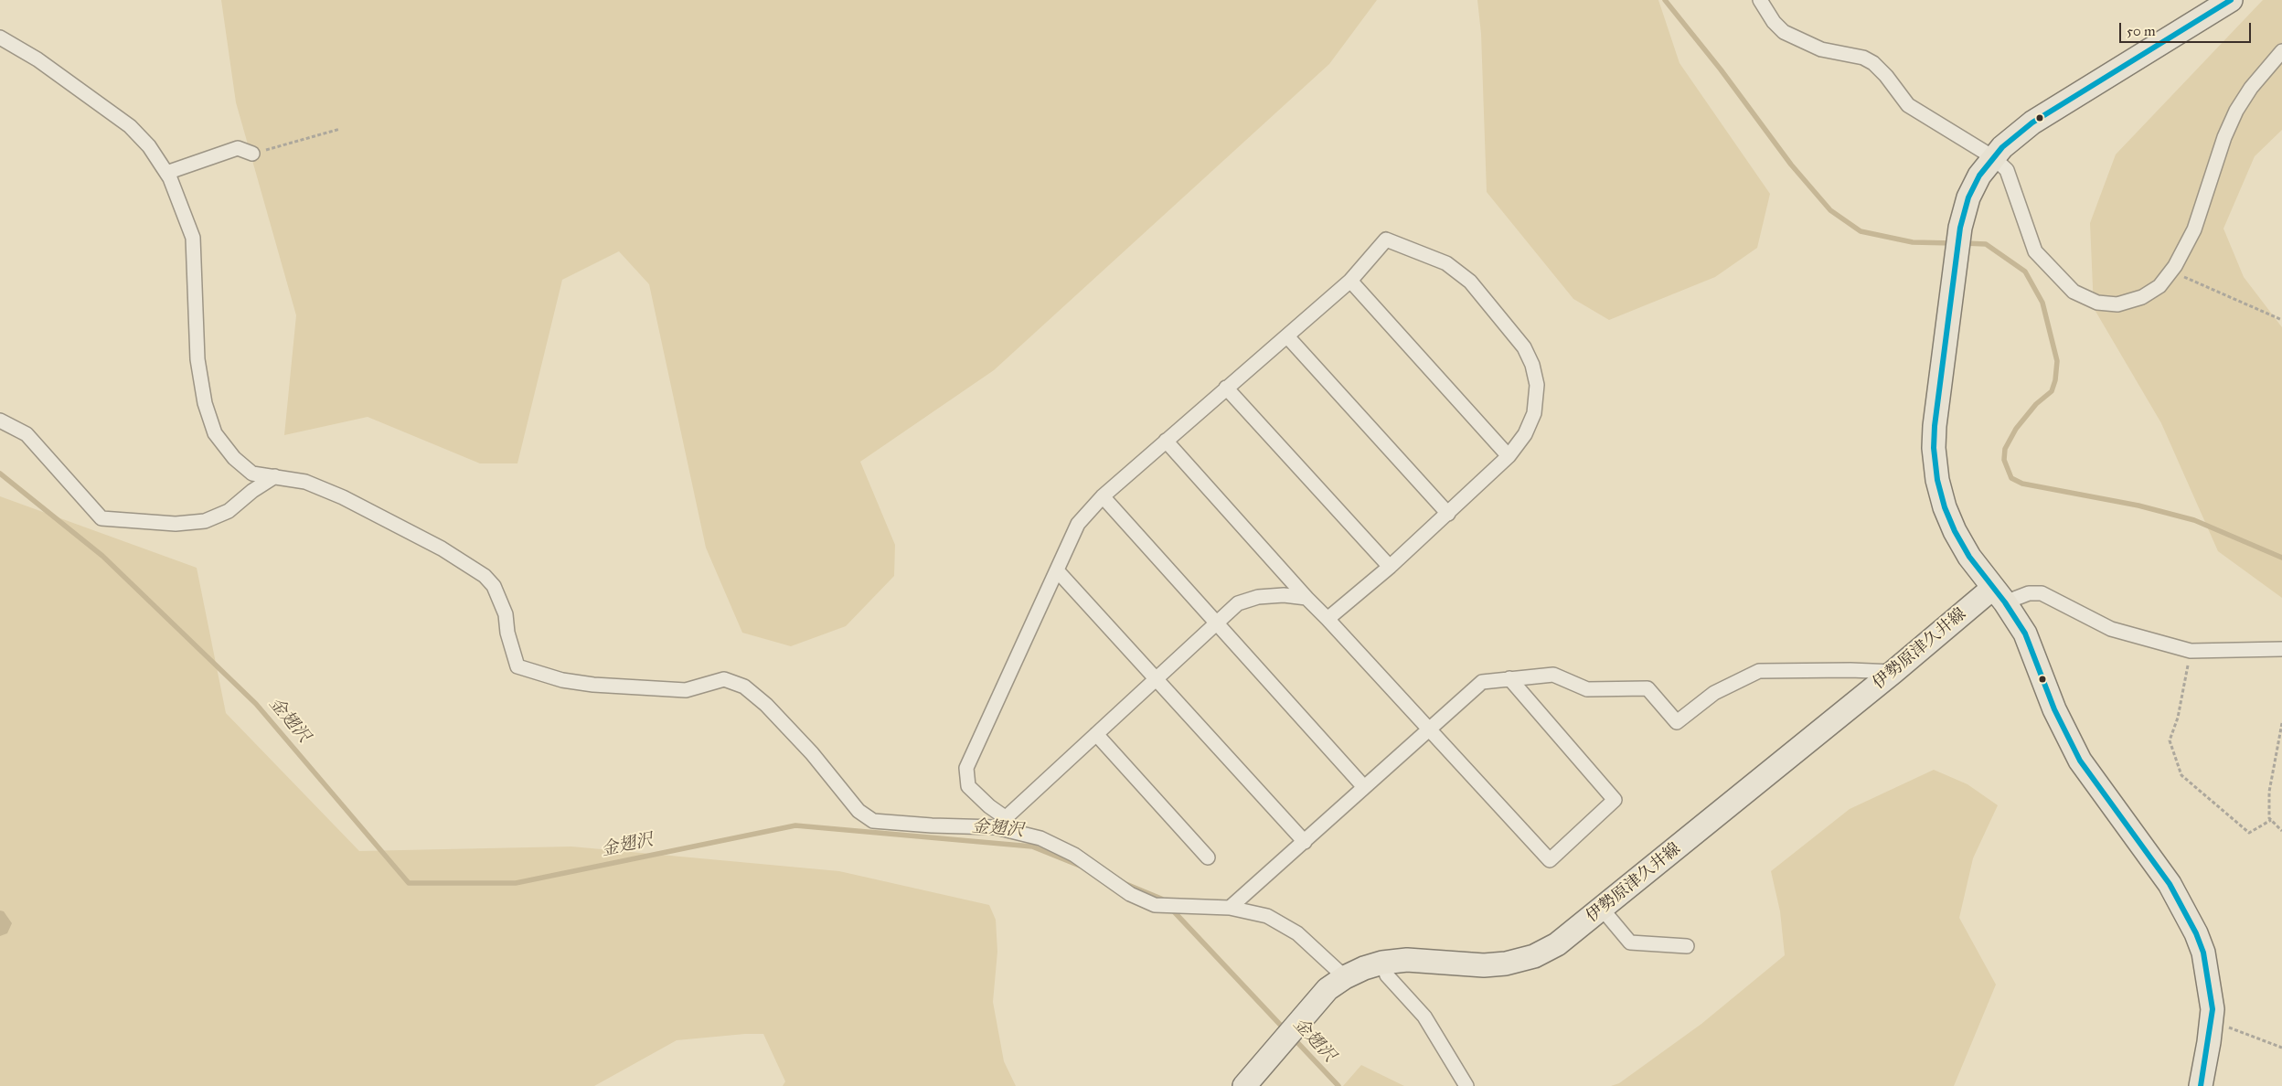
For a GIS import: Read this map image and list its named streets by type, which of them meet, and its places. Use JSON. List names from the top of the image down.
{
  "streets": {
    "main road": ["伊勢原津久井線"]
  },
  "water": ["金翅沢"],
  "scale_bar": "50 m"
}
